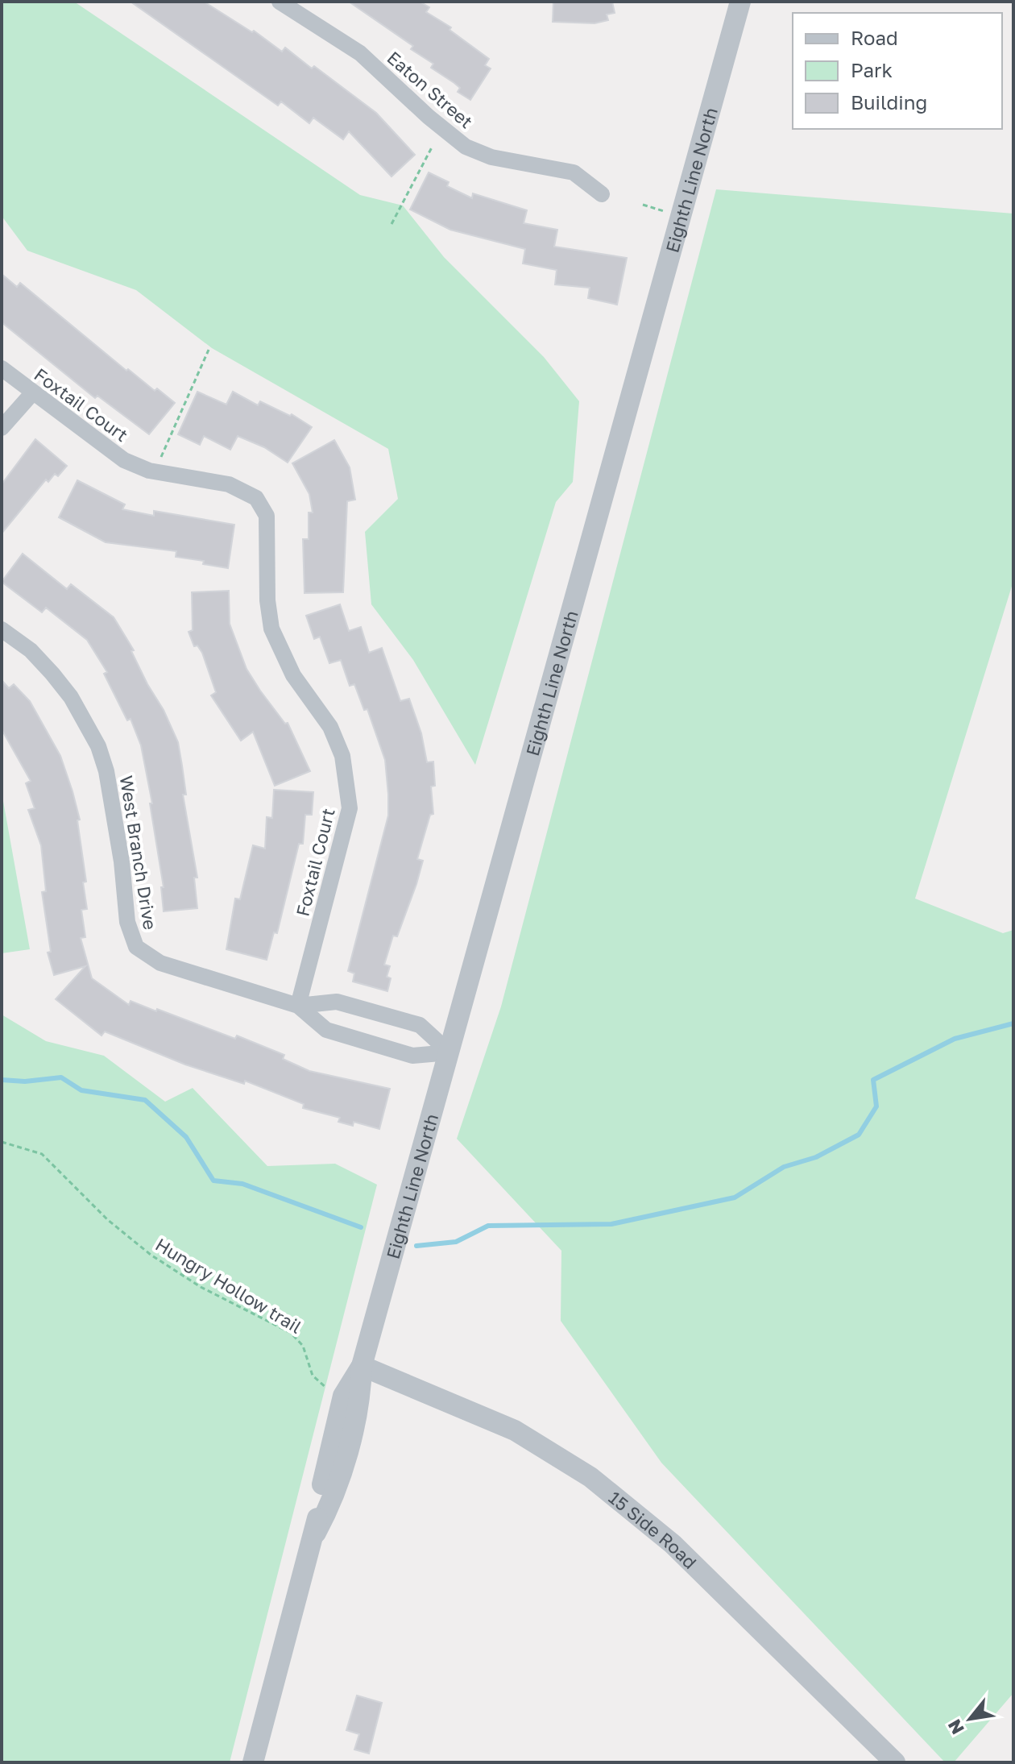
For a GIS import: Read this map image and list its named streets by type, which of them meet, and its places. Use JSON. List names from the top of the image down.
{
  "streets": {
    "street": [
      "Eaton Street",
      "Eighth Line North",
      "Foxtail Court",
      "West Branch Drive",
      "15 Side Road"
    ],
    "path": ["Hungry Hollow trail"]
  },
  "crossings": [
    ["Eighth Line North", "West Branch Drive"],
    ["Eighth Line North", "15 Side Road"],
    ["Foxtail Court", "West Branch Drive"]
  ],
  "legend": ["Road", "Park", "Building"],
  "north": "bottom left"
}
